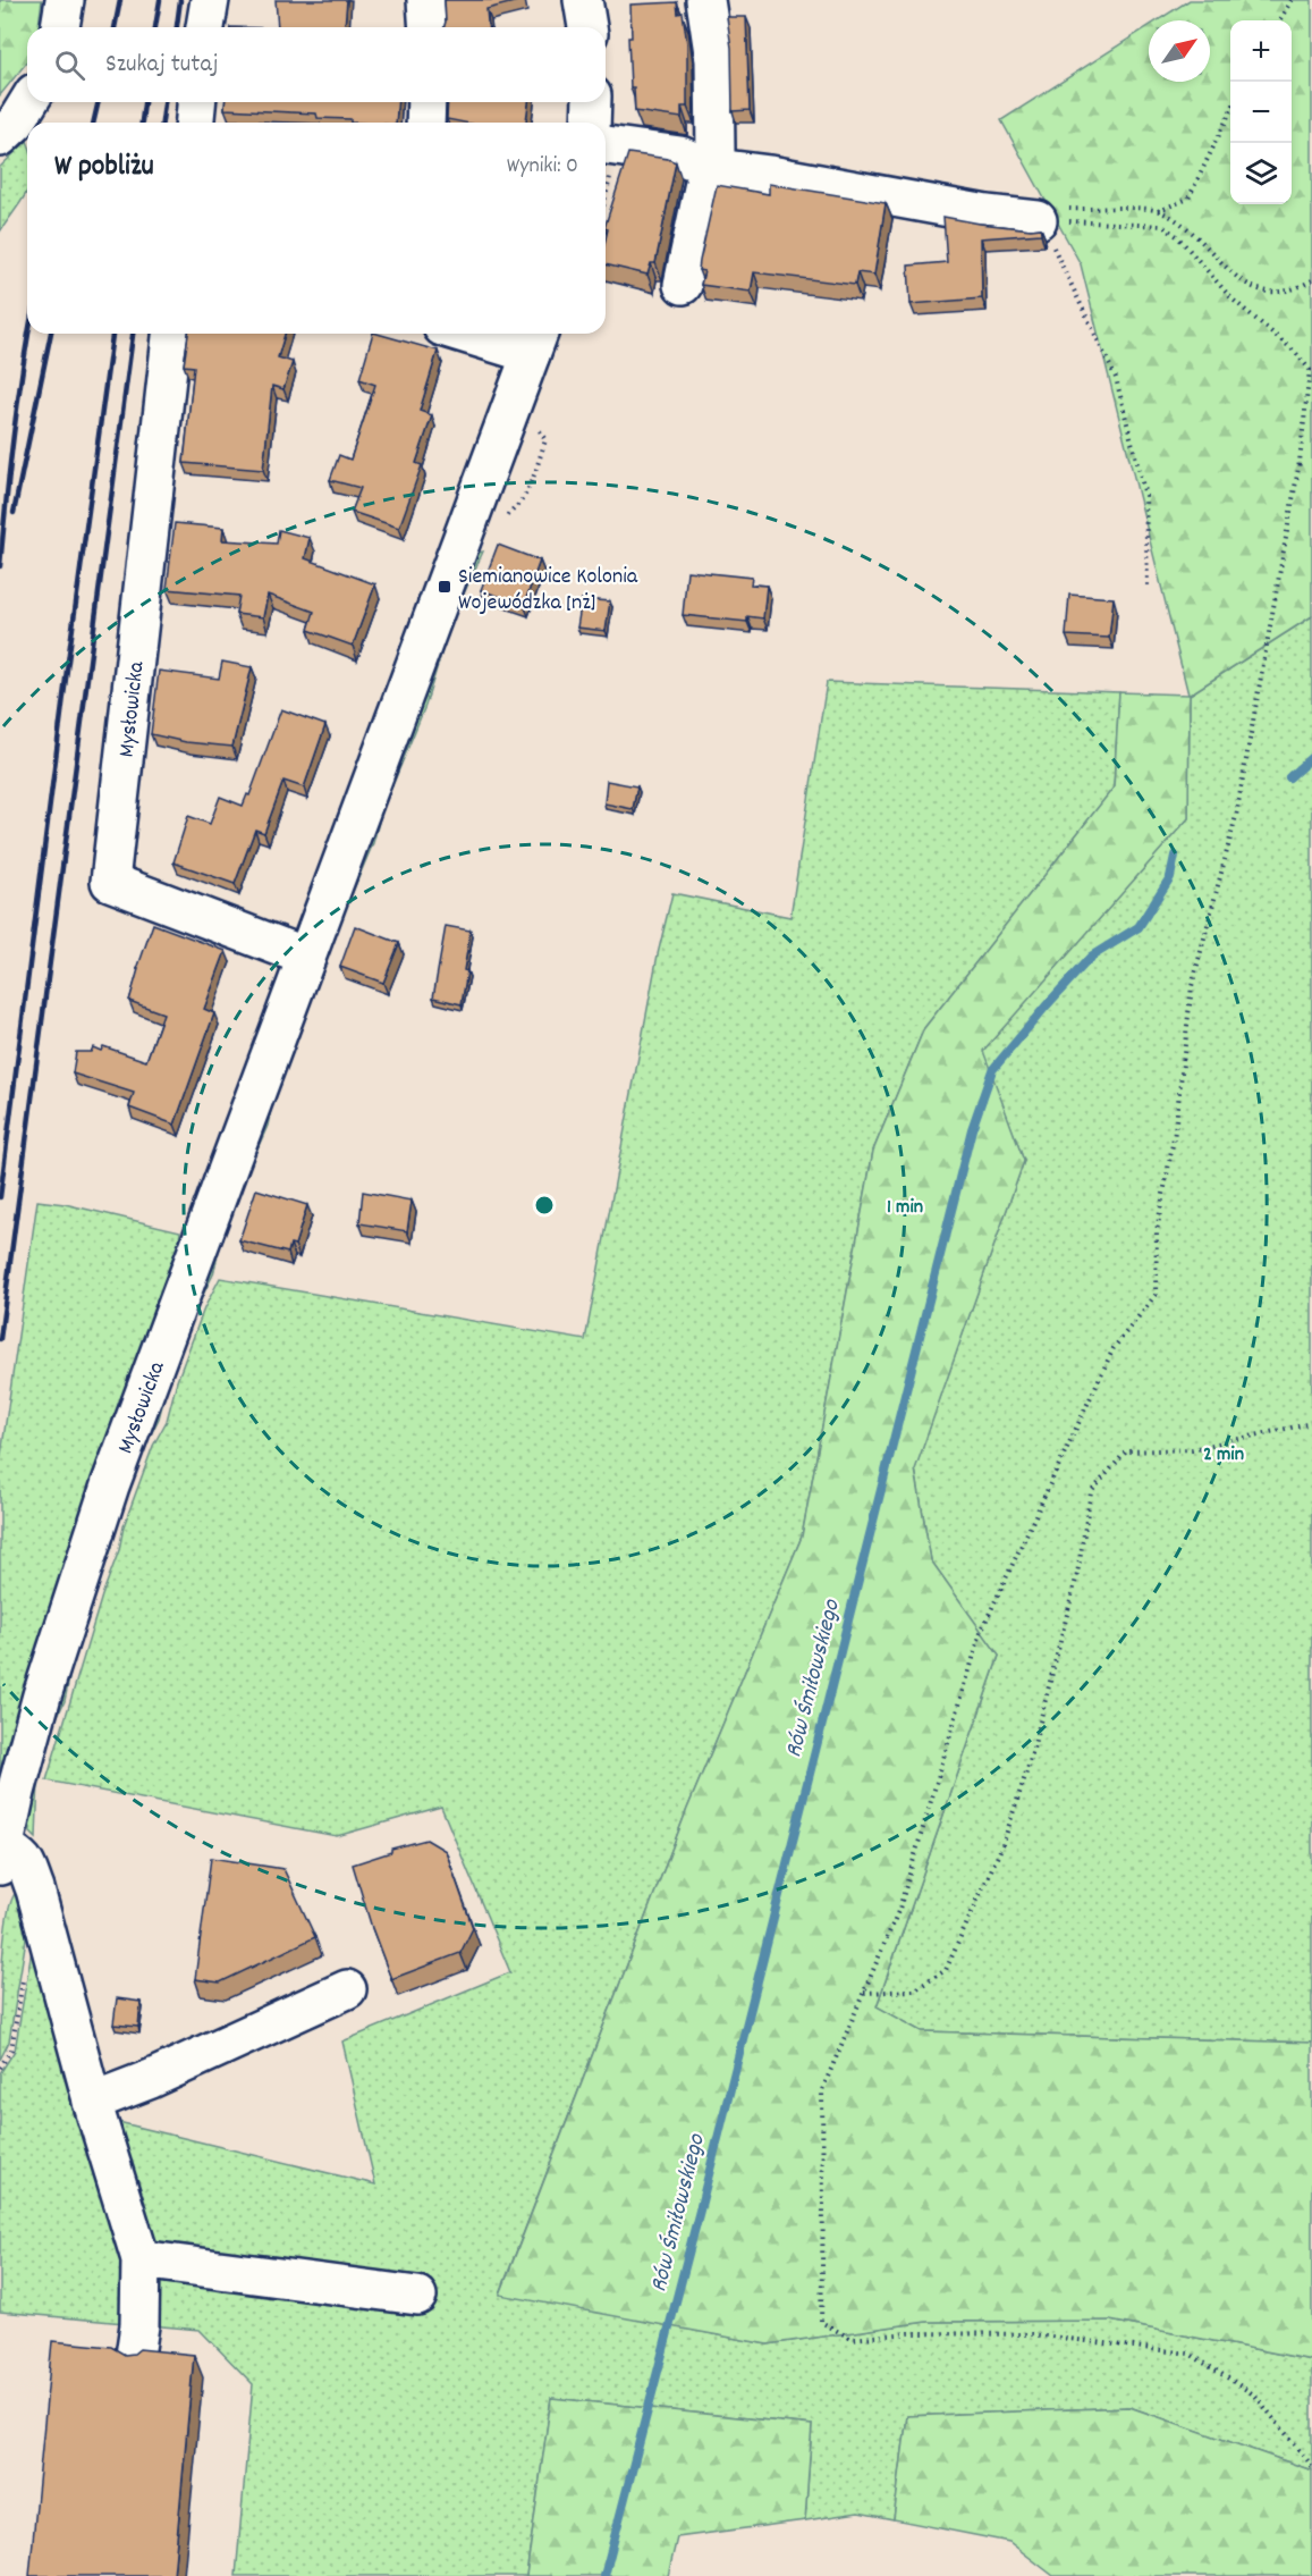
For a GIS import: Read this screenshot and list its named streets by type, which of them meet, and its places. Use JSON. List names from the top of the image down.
{
  "streets": {
    "street": ["Mysłowicka"]
  },
  "water": ["Rów Śmiłowskiego"],
  "places": {
    "transit": ["Siemianowice Kolonia Wojewódzka [nż]"]
  },
  "north": "top right",
  "page": {
    "map_buttons": ["+", "−"],
    "search": "Szukaj tutaj",
    "heading": ["W pobliżu", "Wyniki: 0"]
  },
  "rings": ["1 min", "2 min"]
}
